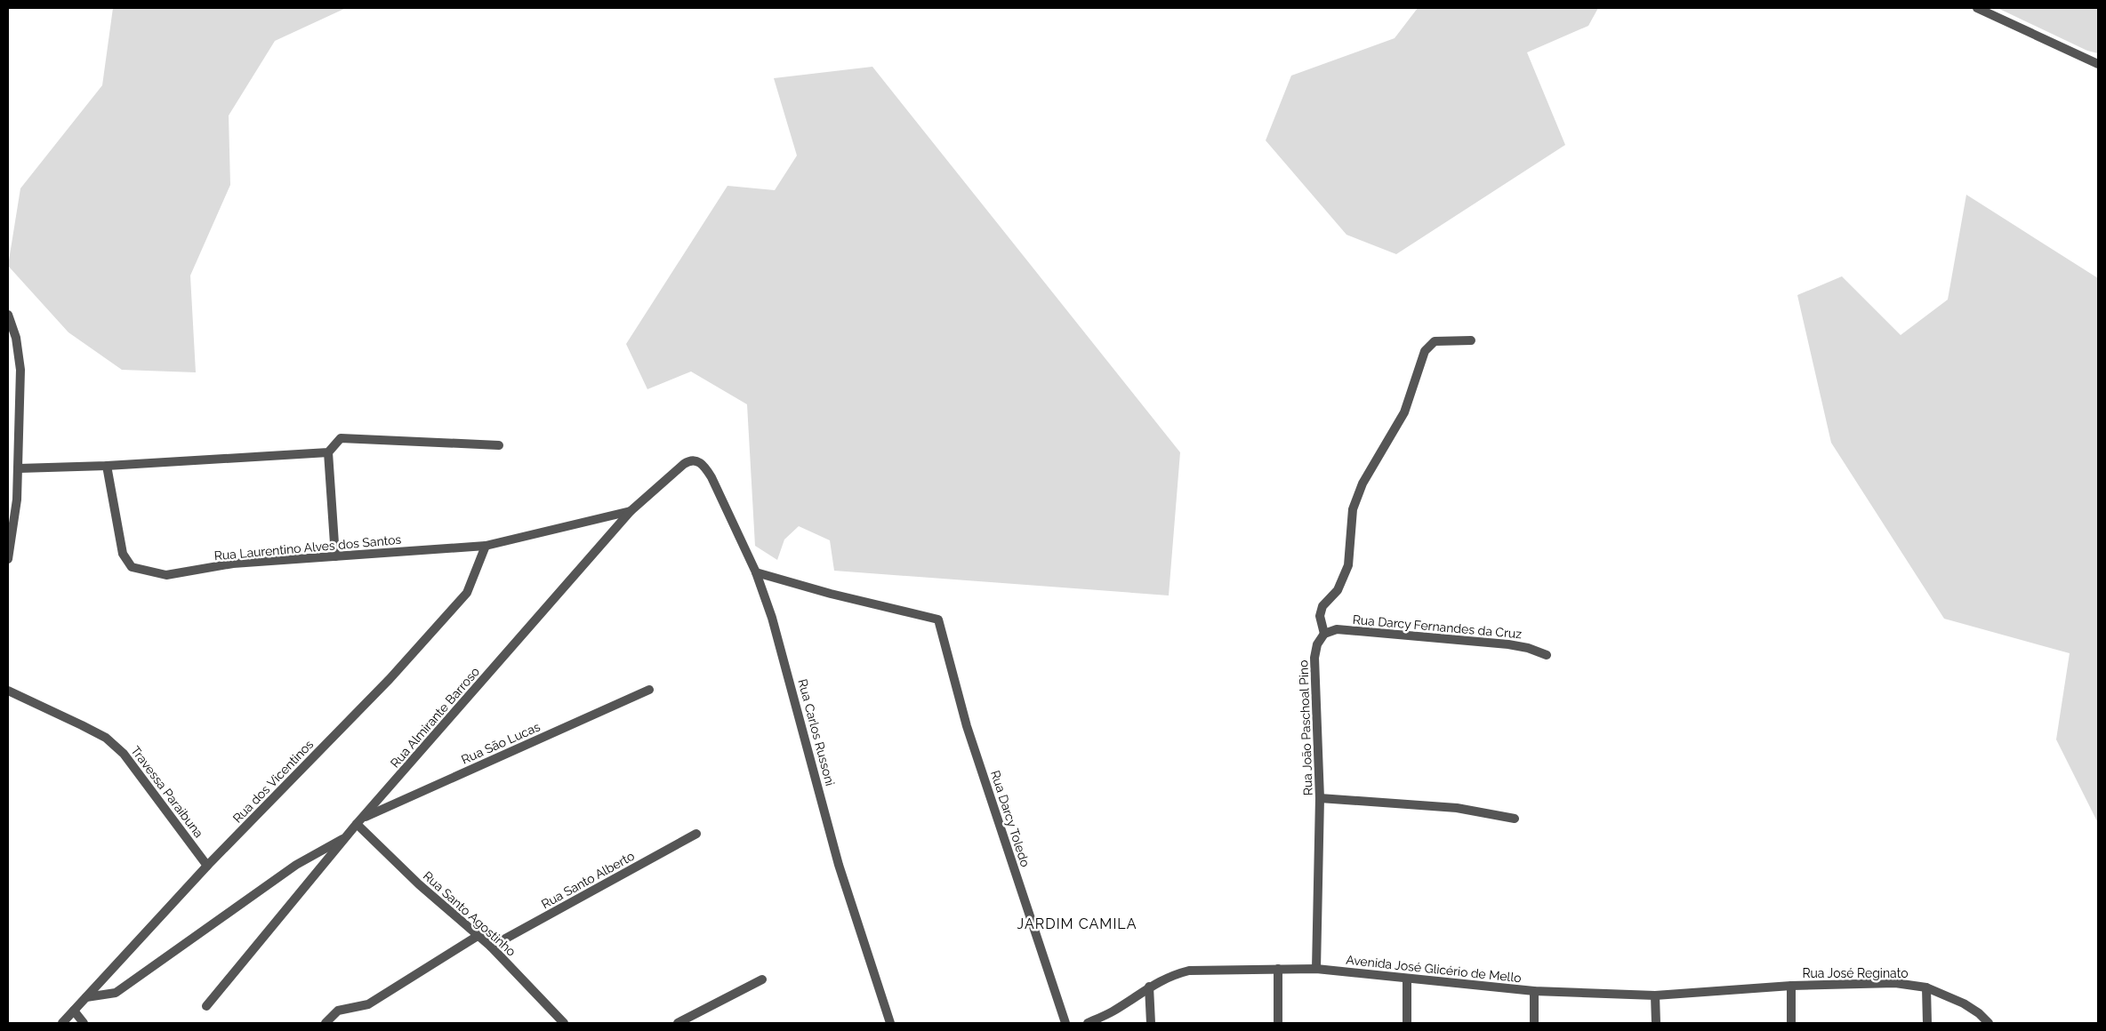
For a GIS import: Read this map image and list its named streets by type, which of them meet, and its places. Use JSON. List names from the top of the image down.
{
  "streets": {
    "street": [
      "Rua Laurentino Alves dos Santos",
      "Rua Darcy Fernandes da Cruz",
      "Rua Almirante Barroso",
      "Rua João Paschoal Pino",
      "Rua Carlos Russoni",
      "Rua São Lucas",
      "Rua dos Vicentinos",
      "Travessa Paraibuna",
      "Rua Darcy Toledo",
      "Rua Santo Alberto",
      "Rua Santo Agostinho",
      "Avenida José Glicério de Mello",
      "Rua José Reginato"
    ]
  },
  "crossings": [
    ["Rua Laurentino Alves dos Santos", "Rua Almirante Barroso"],
    ["Rua Laurentino Alves dos Santos", "Rua dos Vicentinos"],
    ["Rua Darcy Fernandes da Cruz", "Rua João Paschoal Pino"],
    ["Rua Almirante Barroso", "Rua Carlos Russoni"],
    ["Rua Almirante Barroso", "Rua São Lucas"],
    ["Rua Almirante Barroso", "Rua Santo Agostinho"],
    ["Rua João Paschoal Pino", "Avenida José Glicério de Mello"],
    ["Rua Carlos Russoni", "Rua Darcy Toledo"],
    ["Rua São Lucas", "Rua Santo Agostinho"],
    ["Rua dos Vicentinos", "Travessa Paraibuna"],
    ["Rua Santo Alberto", "Rua Santo Agostinho"],
    ["Avenida José Glicério de Mello", "Rua José Reginato"]
  ],
  "districts": ["JARDIM CAMILA"]
}
